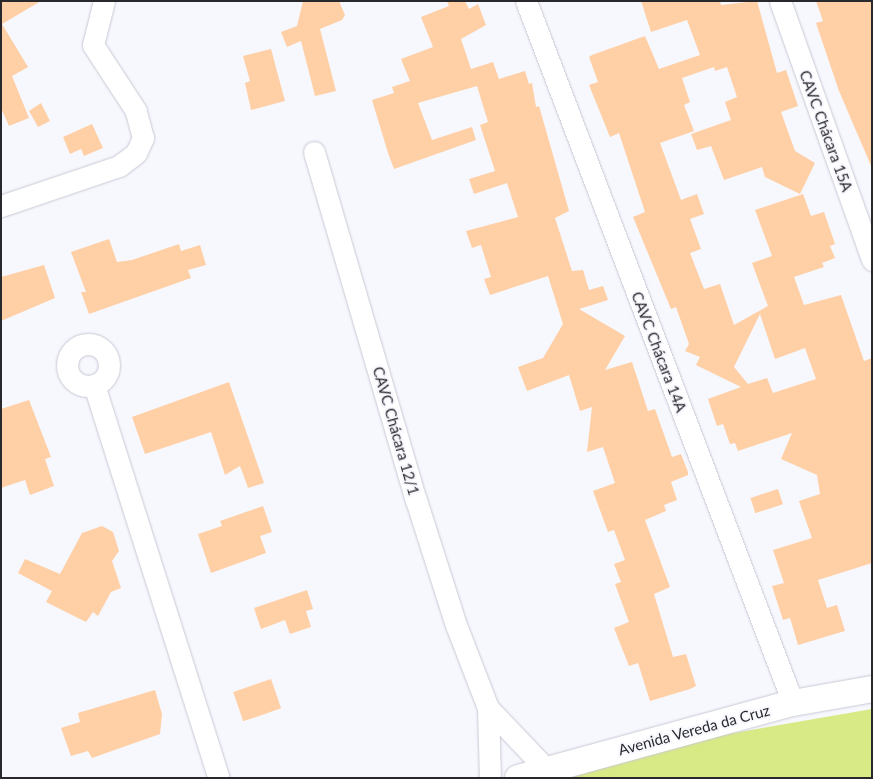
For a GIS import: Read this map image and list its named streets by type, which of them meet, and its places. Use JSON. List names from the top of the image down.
{
  "streets": {
    "street": [
      "CAVC Chácara 15A",
      "CAVC Chácara 14A",
      "CAVC Chácara 12/1",
      "Avenida Vereda da Cruz"
    ]
  },
  "crossings": [
    ["CAVC Chácara 14A", "Avenida Vereda da Cruz"],
    ["CAVC Chácara 12/1", "Avenida Vereda da Cruz"]
  ]
}
